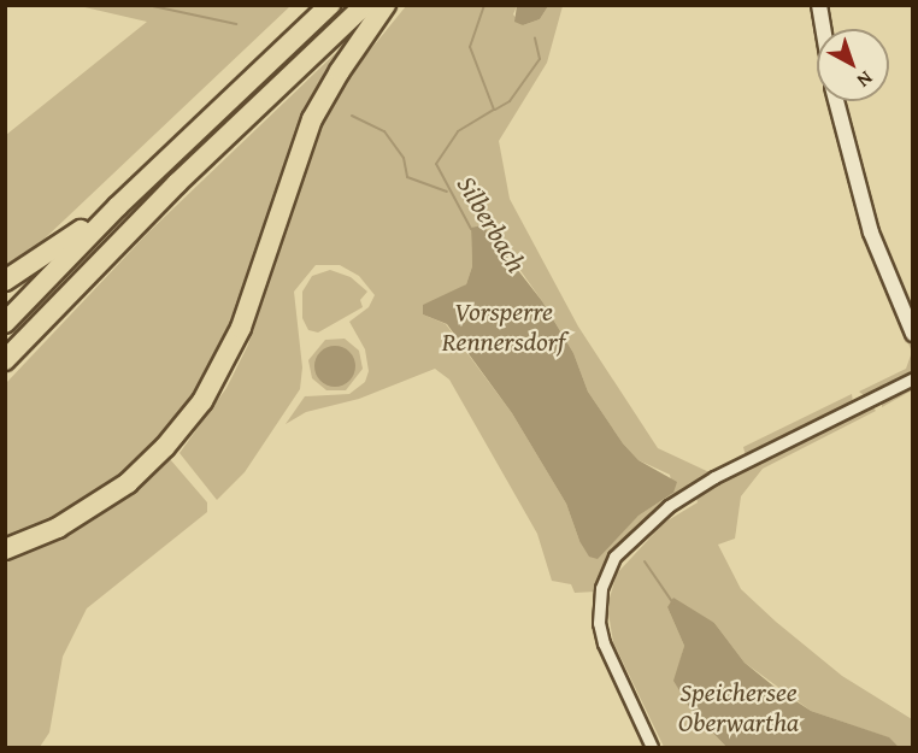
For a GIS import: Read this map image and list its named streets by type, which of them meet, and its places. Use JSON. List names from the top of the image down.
{
  "water": ["Silberbach", "Vorsperre Rennersdorf", "Speichersee Oberwartha"],
  "north": "bottom right"
}
